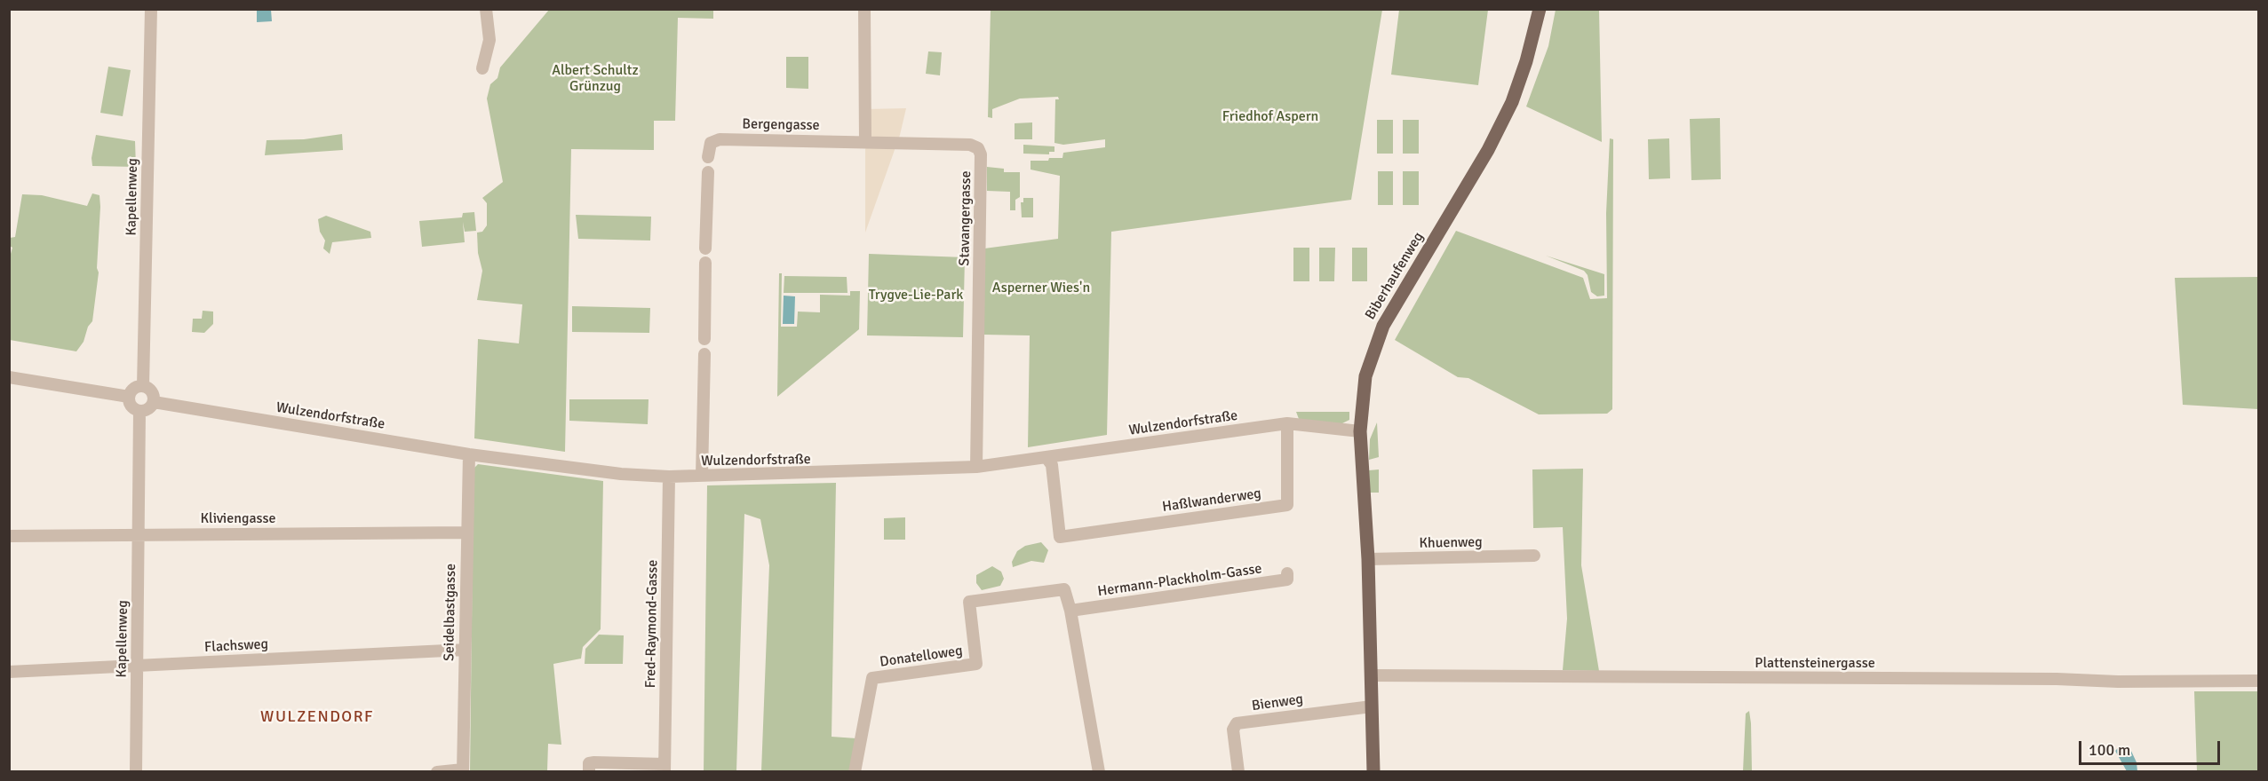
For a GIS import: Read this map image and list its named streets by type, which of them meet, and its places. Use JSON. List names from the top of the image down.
{
  "streets": {
    "main road": ["Biberhaufenweg"],
    "street": [
      "Bergengasse",
      "Kapellenweg",
      "Stavangergasse",
      "Wulzendorfstraße",
      "Haßlwanderweg",
      "Kliviengasse",
      "Khuenweg",
      "Hermann-Plackholm-Gasse",
      "Seidelbastgasse",
      "Fred-Raymond-Gasse",
      "Flachsweg",
      "Donatelloweg",
      "Plattensteinergasse",
      "Bienweg"
    ]
  },
  "crossings": [
    ["Bergengasse", "Stavangergasse"],
    ["Kapellenweg", "Wulzendorfstraße"],
    ["Kapellenweg", "Kliviengasse"],
    ["Kapellenweg", "Flachsweg"],
    ["Stavangergasse", "Wulzendorfstraße"],
    ["Biberhaufenweg", "Wulzendorfstraße"],
    ["Biberhaufenweg", "Khuenweg"],
    ["Biberhaufenweg", "Plattensteinergasse"],
    ["Biberhaufenweg", "Bienweg"],
    ["Wulzendorfstraße", "Haßlwanderweg"],
    ["Wulzendorfstraße", "Seidelbastgasse"],
    ["Wulzendorfstraße", "Fred-Raymond-Gasse"],
    ["Kliviengasse", "Seidelbastgasse"],
    ["Hermann-Plackholm-Gasse", "Donatelloweg"],
    ["Seidelbastgasse", "Flachsweg"]
  ],
  "districts": ["WULZENDORF"],
  "parks": [
    "Albert Schultz Grünzug",
    "Friedhof Aspern",
    "Asperner Wies'n",
    "Trygve-Lie-Park"
  ],
  "scale_bar": "100 m"
}
